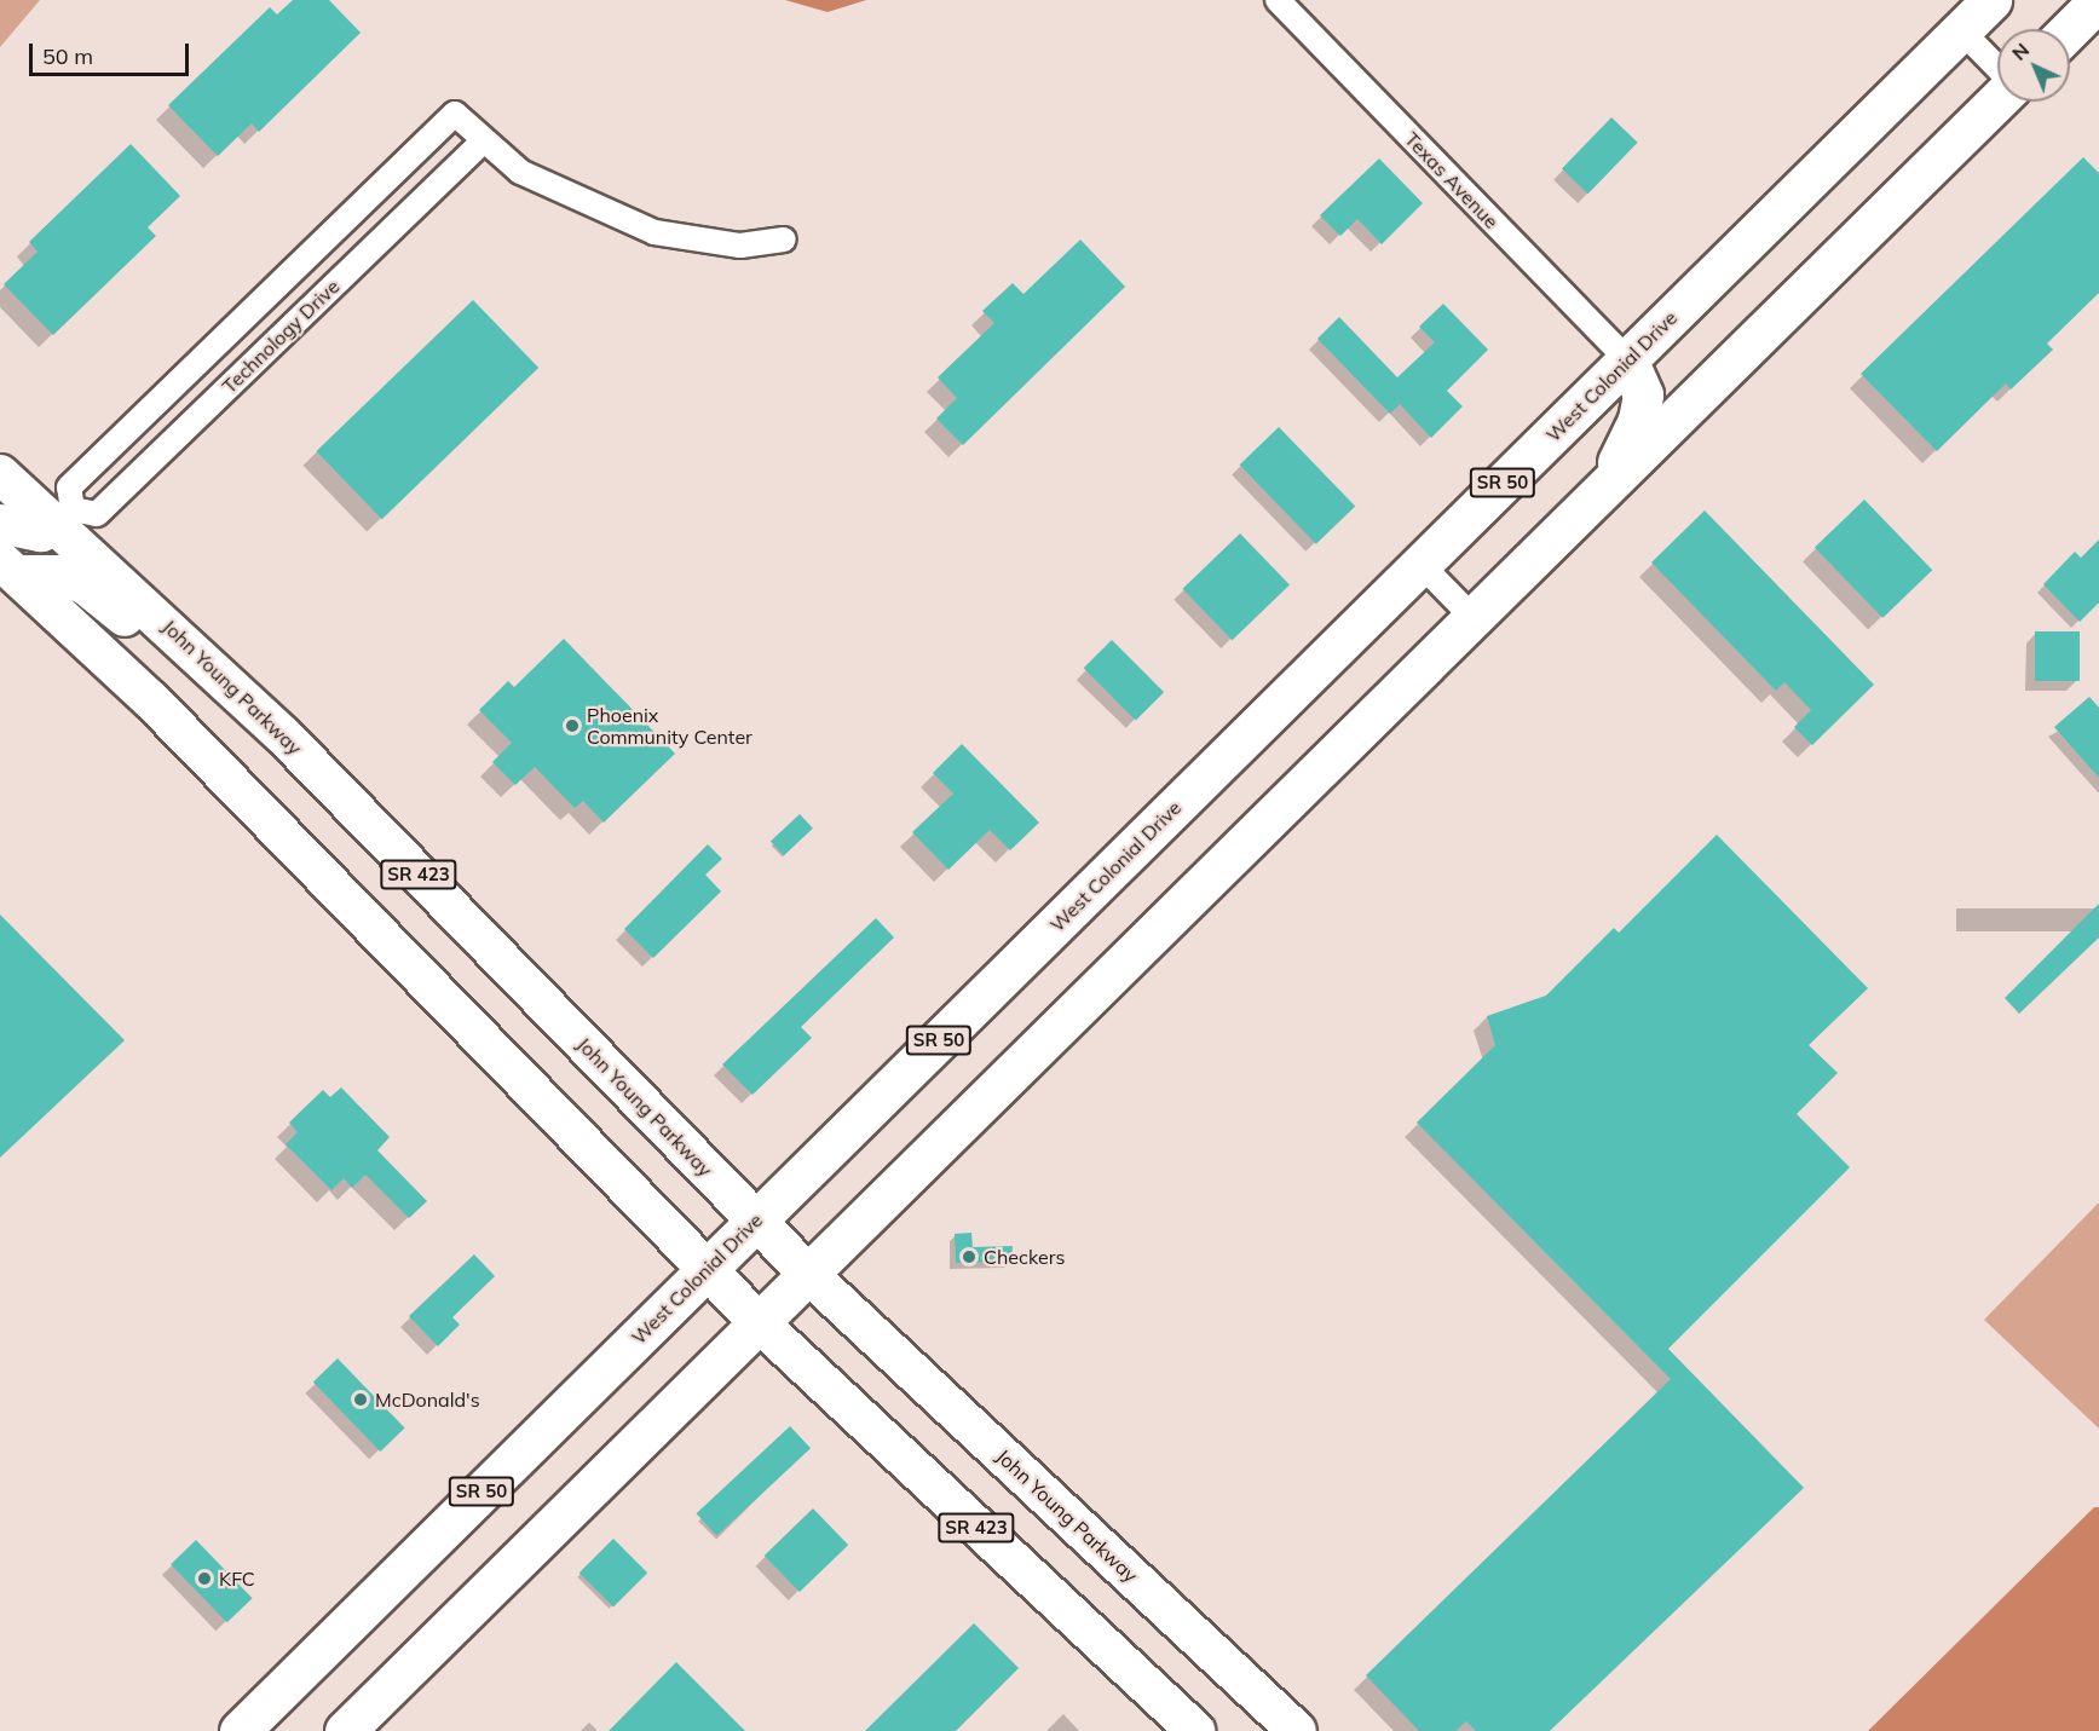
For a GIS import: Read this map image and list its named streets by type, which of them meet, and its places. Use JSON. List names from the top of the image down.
{
  "streets": {
    "highway": ["West Colonial Drive", "SR 50"],
    "main road": ["John Young Parkway", "SR 423"],
    "street": ["Texas Avenue", "Technology Drive"]
  },
  "crossings": [
    ["Texas Avenue", "West Colonial Drive"],
    ["Technology Drive", "John Young Parkway"],
    ["West Colonial Drive", "John Young Parkway"],
    ["West Colonial Drive", "SR 423"]
  ],
  "places": [
    "Phoenix Community Center",
    "Checkers",
    "McDonald's",
    "KFC"
  ],
  "scale_bar": "50 m",
  "north": "top left"
}
